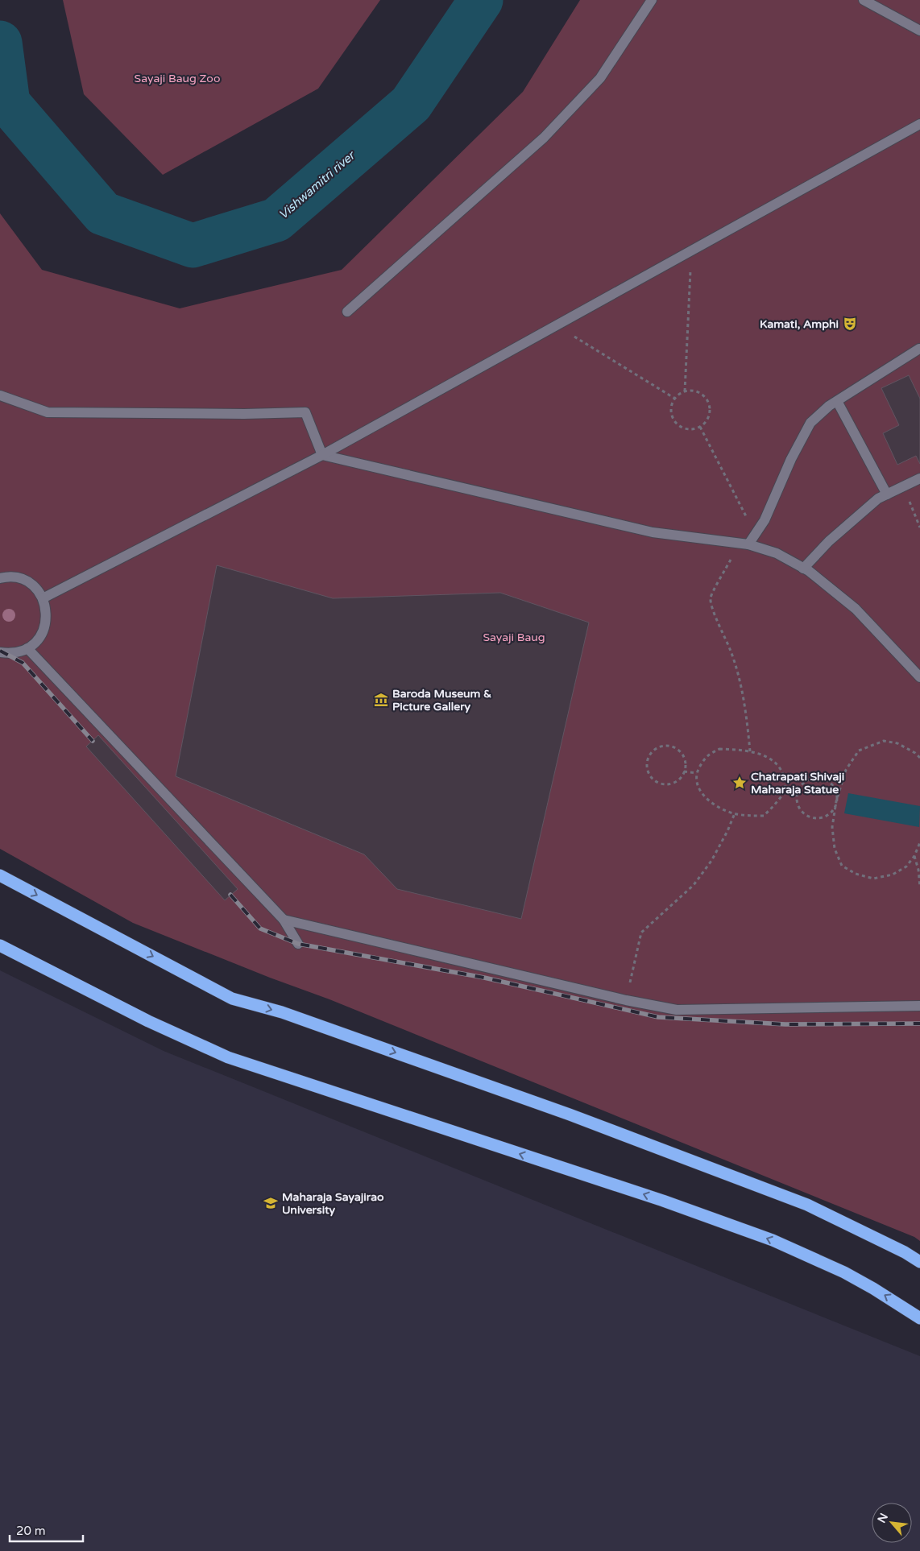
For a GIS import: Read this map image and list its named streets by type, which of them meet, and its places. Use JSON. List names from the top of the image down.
{
  "water": ["Vishwamitri river"],
  "parks": ["Sayaji Baug Zoo", "Sayaji Baug"],
  "places": {
    "theatre": ["Kamati, Amphi"],
    "museum": ["Baroda Museum & Picture Gallery"],
    "place": ["Chatrapati Shivaji Maharaja Statue"],
    "school or university": ["Maharaja Sayajirao University"]
  },
  "scale_bar": "20 m",
  "north": "top left"
}
